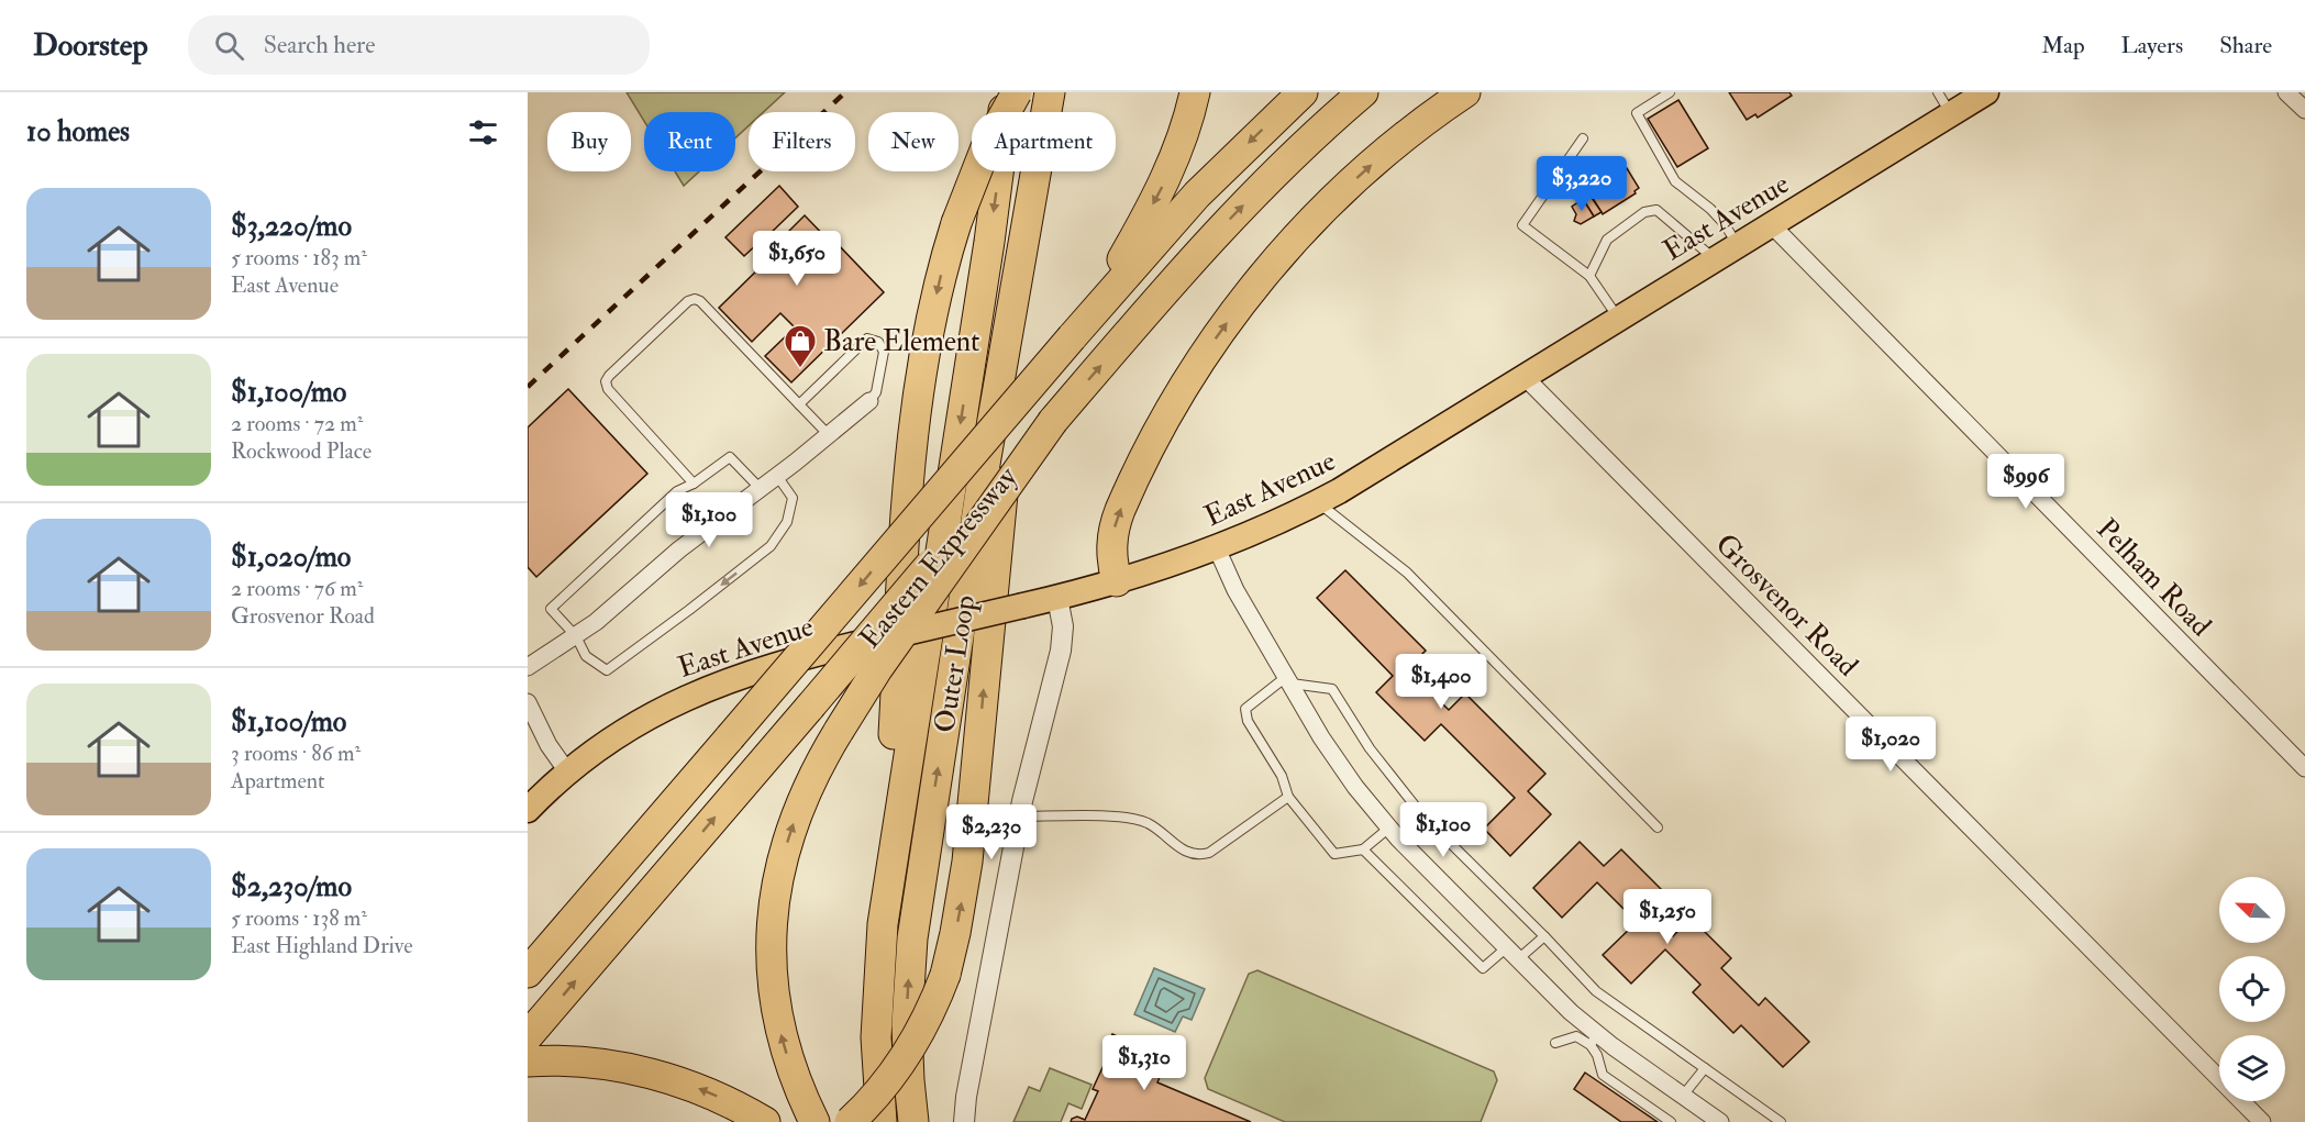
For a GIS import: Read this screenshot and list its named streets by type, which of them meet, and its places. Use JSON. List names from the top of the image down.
{
  "streets": {
    "highway": ["Eastern Expressway", "Outer Loop"],
    "main road": ["East Avenue"],
    "street": ["Pelham Road", "Grosvenor Road"]
  },
  "crossings": [
    ["East Avenue", "Pelham Road"],
    ["East Avenue", "Grosvenor Road"]
  ],
  "places": {
    "shop": ["Bare Element"]
  },
  "north": "top left",
  "page": {
    "header": "Doorstep",
    "search": "Search here",
    "nav": ["Map", "Layers", "Share"],
    "heading": "10 homes",
    "chip": [
      "Buy",
      "Rent",
      "Filters",
      "New",
      "Apartment"
    ],
    "price": [
      "$3,220",
      "$1,650",
      "$996",
      "$1,100",
      "$1,400",
      "$1,020",
      "$1,100",
      "$2,230",
      "$1,250",
      "$1,310"
    ],
    "list": [
      {
        "name": "$3,220/mo",
        "note": "5 rooms · 183 m² · East Avenue"
      },
      {
        "name": "$1,100/mo",
        "note": "2 rooms · 72 m² · Rockwood Place"
      },
      {
        "name": "$1,020/mo",
        "note": "2 rooms · 76 m² · Grosvenor Road"
      },
      {
        "name": "$1,100/mo",
        "note": "3 rooms · 86 m² · Apartment"
      },
      {
        "name": "$2,230/mo",
        "note": "5 rooms · 138 m² · East Highland Drive"
      }
    ]
  }
}
